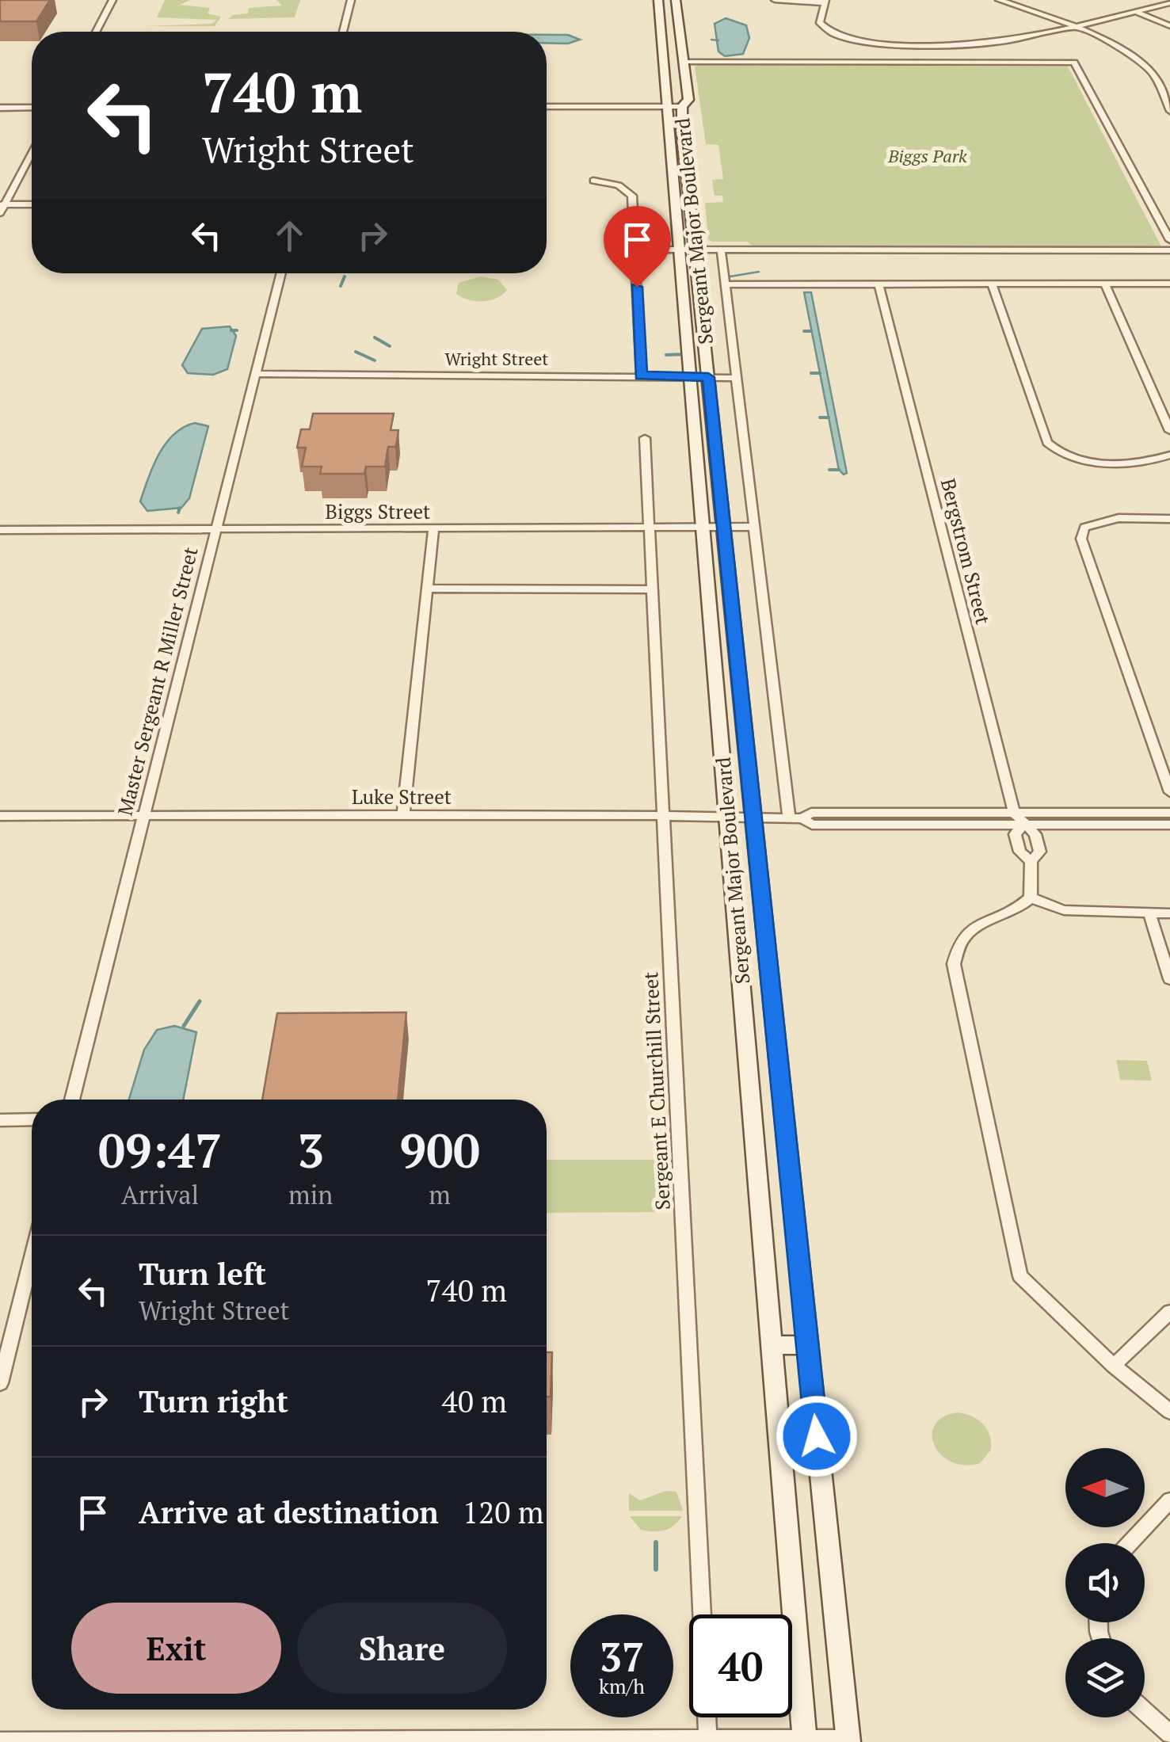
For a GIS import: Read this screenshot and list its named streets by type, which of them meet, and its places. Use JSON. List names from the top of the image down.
{
  "streets": {
    "street": [
      "Sergeant Major Boulevard",
      "Wright Street",
      "Biggs Street",
      "Bergstrom Street",
      "Master Sergeant R Miller Street",
      "Luke Street",
      "Sergeant E Churchill Street"
    ]
  },
  "crossings": [
    ["Sergeant Major Boulevard", "Wright Street"],
    ["Sergeant Major Boulevard", "Biggs Street"],
    ["Sergeant Major Boulevard", "Luke Street"],
    ["Wright Street", "Master Sergeant R Miller Street"],
    ["Biggs Street", "Master Sergeant R Miller Street"],
    ["Biggs Street", "Sergeant E Churchill Street"],
    ["Bergstrom Street", "Luke Street"],
    ["Master Sergeant R Miller Street", "Luke Street"],
    ["Luke Street", "Sergeant E Churchill Street"]
  ],
  "parks": ["Biggs Park"],
  "north": "left",
  "page": {
    "turn": ["740 m", "Wright Street"],
    "eta": [
      "09:47",
      "Arrival",
      "3",
      "min",
      "900",
      "m"
    ],
    "list": [
      {
        "name": "Turn left",
        "note": "Wright Street",
        "value": "740 m"
      },
      {
        "name": "Turn right",
        "value": "40 m"
      },
      {
        "name": "Arrive at destination",
        "value": "120 m"
      }
    ],
    "buttons": ["Exit", "Share"],
    "speed": "37 km/h",
    "limit": "40"
  }
}
